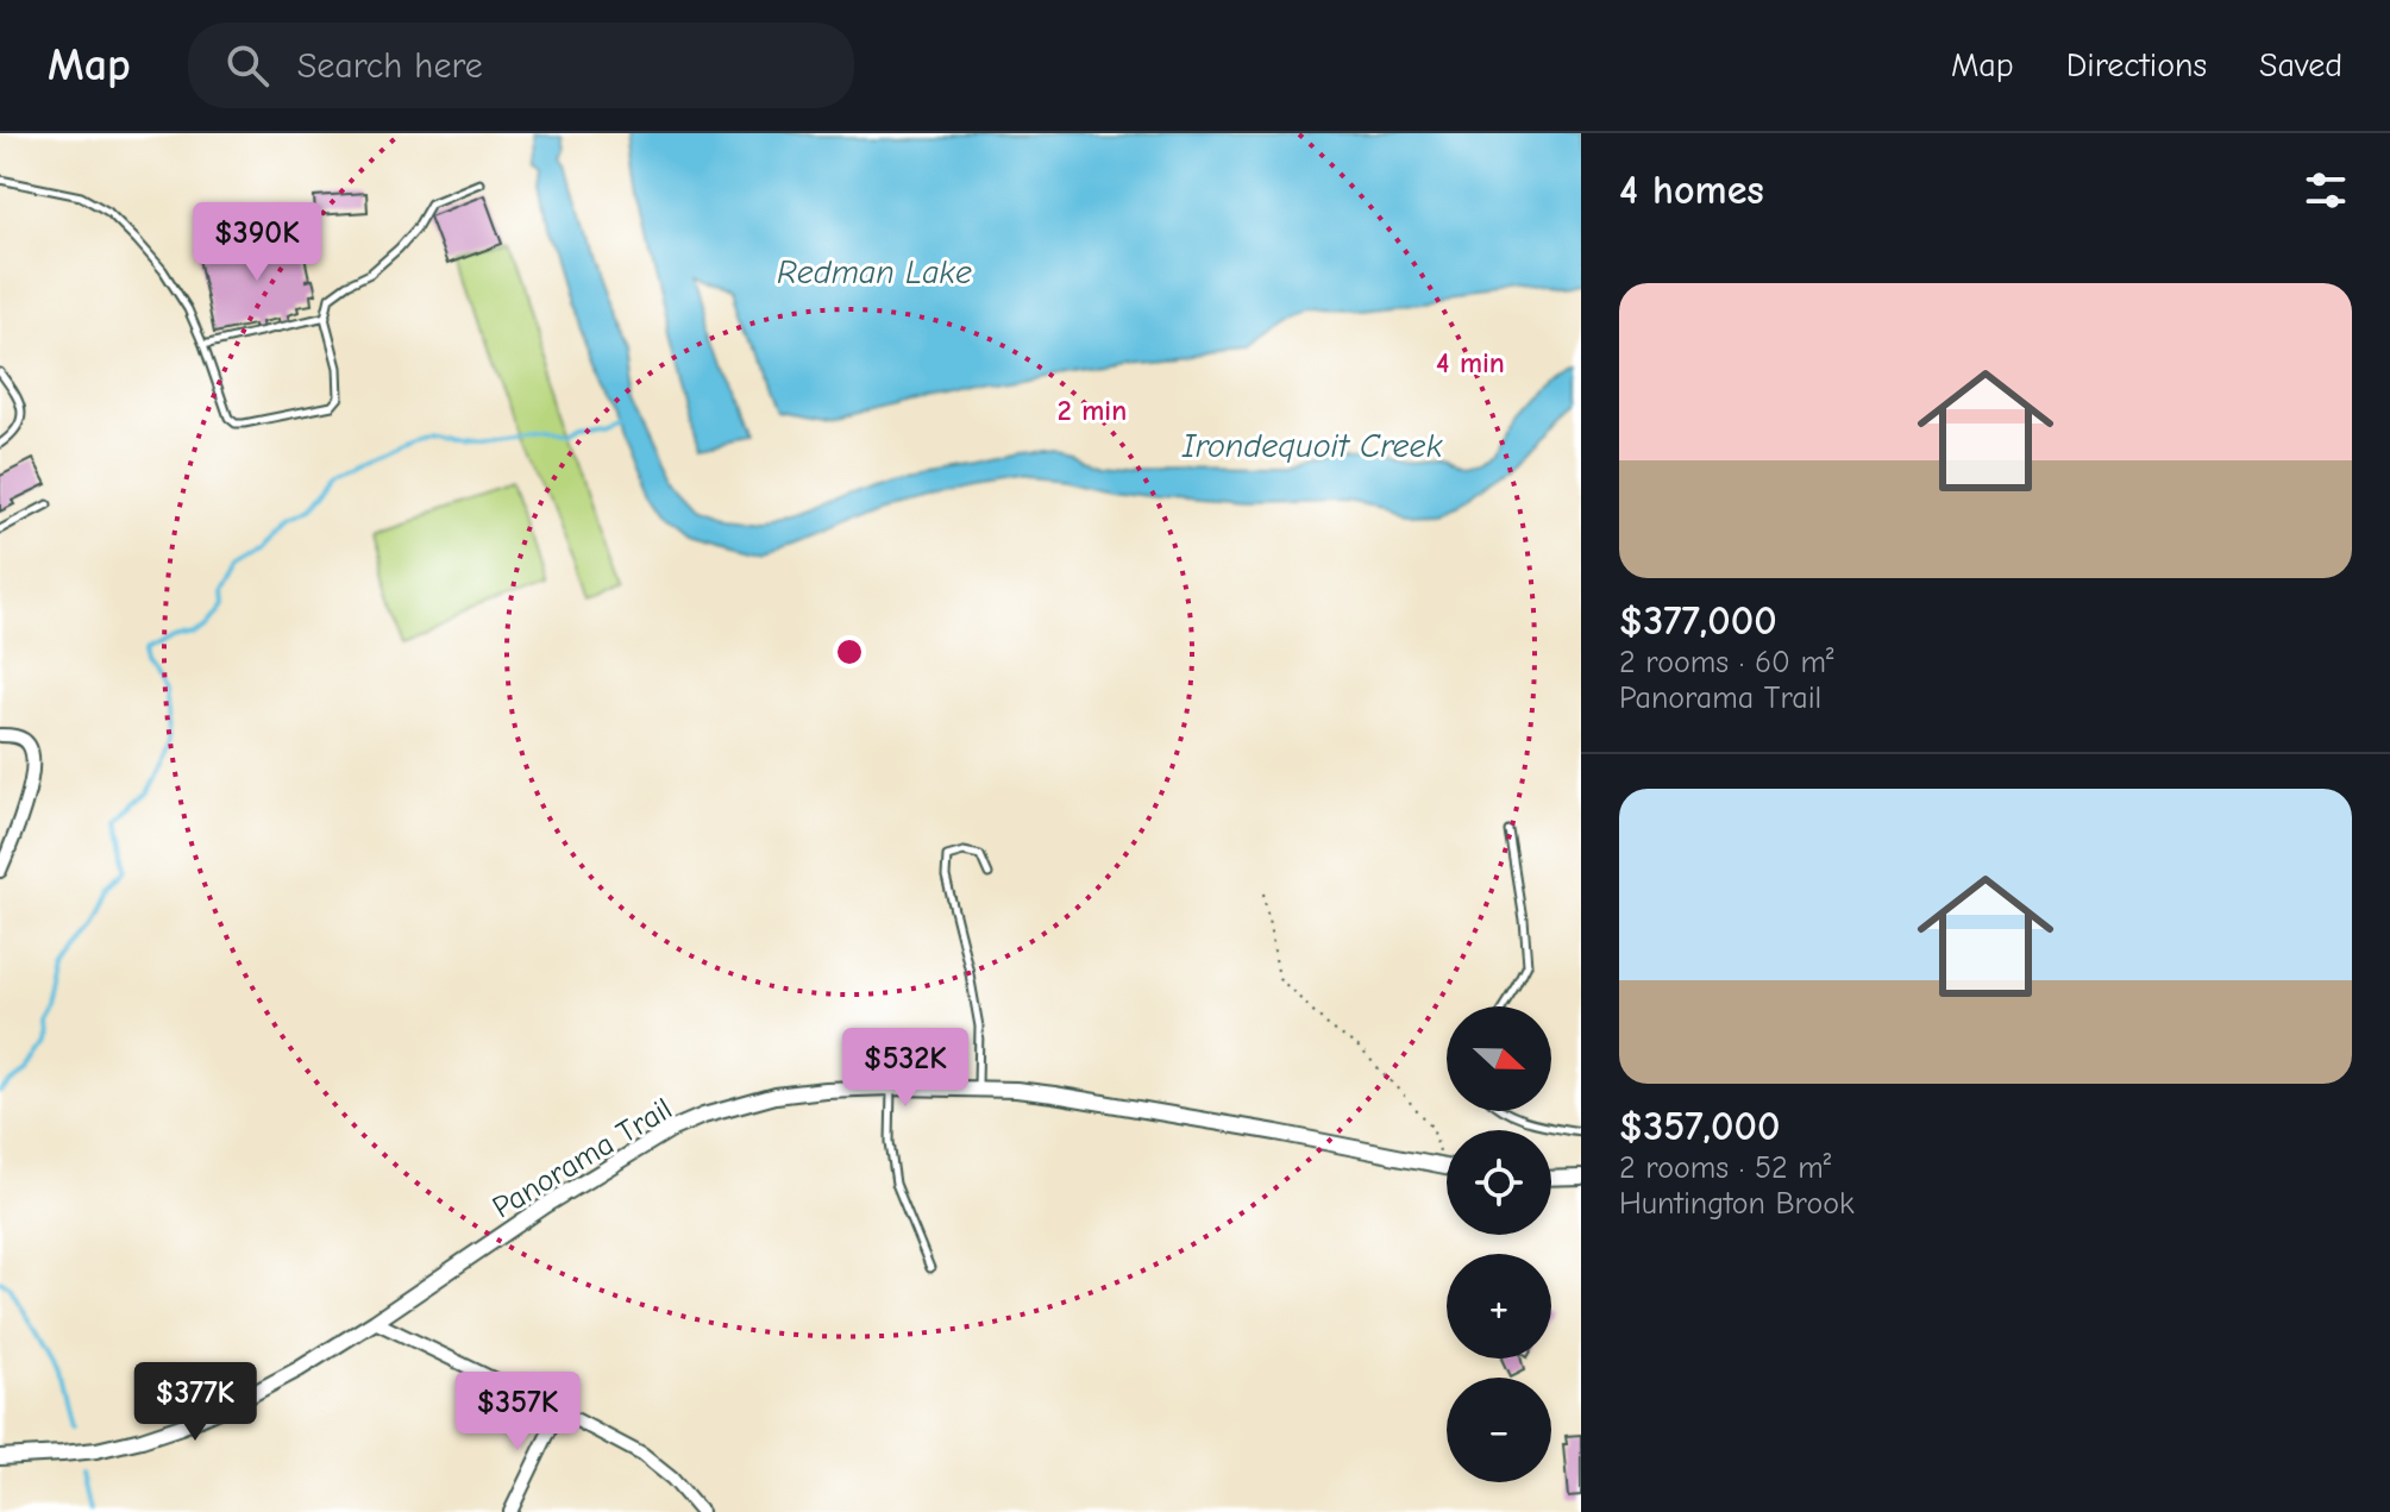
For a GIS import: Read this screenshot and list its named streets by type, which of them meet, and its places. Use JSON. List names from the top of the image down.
{
  "streets": {
    "street": ["Panorama Trail"]
  },
  "water": ["Redman Lake", "Irondequoit Creek"],
  "north": "right",
  "page": {
    "header": "Map",
    "search": "Search here",
    "nav": ["Map", "Directions", "Saved"],
    "heading": "4 homes",
    "price": [
      "$390K",
      "$532K",
      "$377K",
      "$357K"
    ],
    "list": [
      {
        "name": "$377,000",
        "note": "2 rooms · 60 m² · Panorama Trail"
      },
      {
        "name": "$357,000",
        "note": "2 rooms · 52 m² · Huntington Brook"
      }
    ],
    "map_buttons": ["+", "−"]
  },
  "rings": ["4 min", "2 min"]
}
